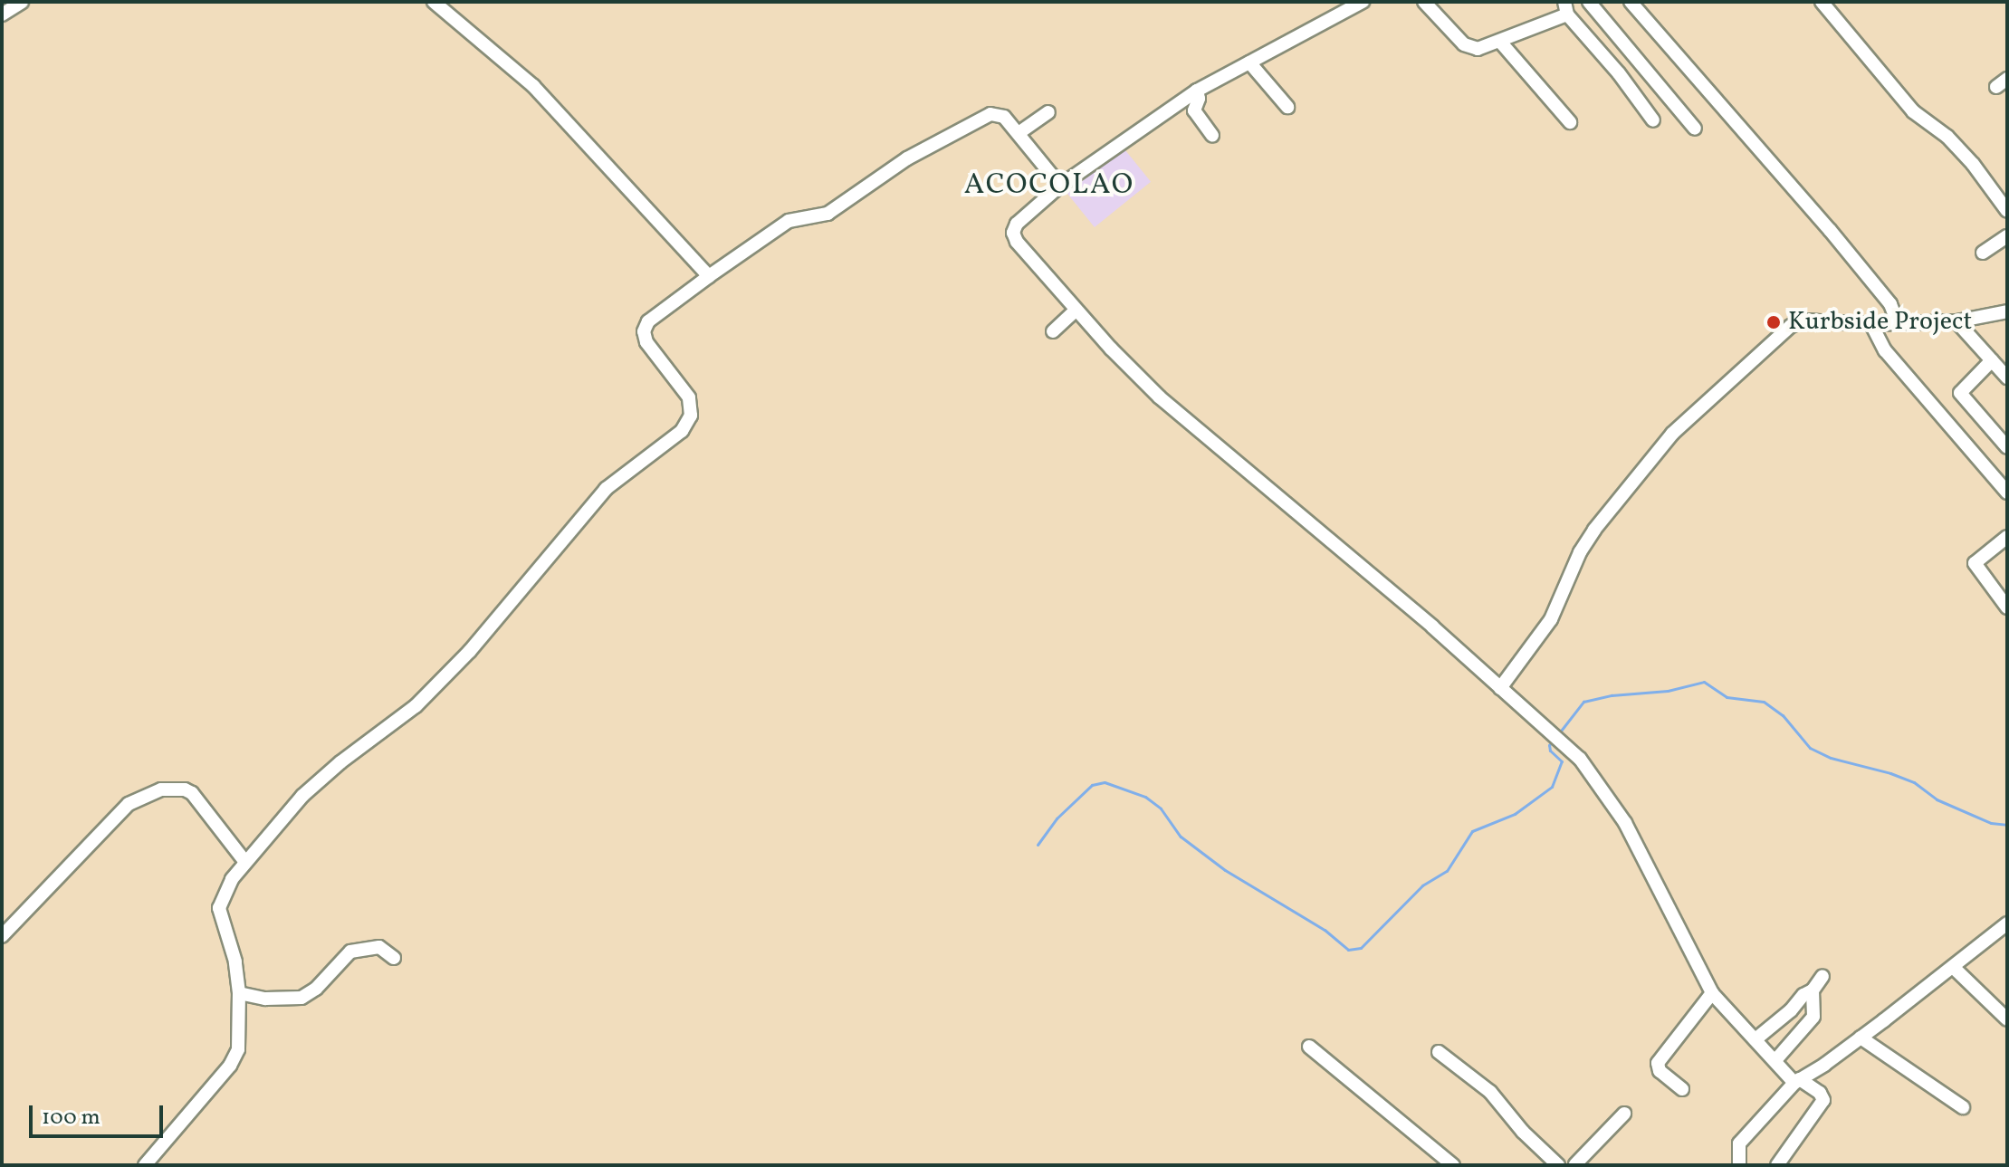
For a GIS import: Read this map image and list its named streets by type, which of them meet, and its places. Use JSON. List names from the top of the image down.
{
  "districts": ["ACOCOLAO"],
  "places": ["Kurbside Project"],
  "scale_bar": "100 m"
}
